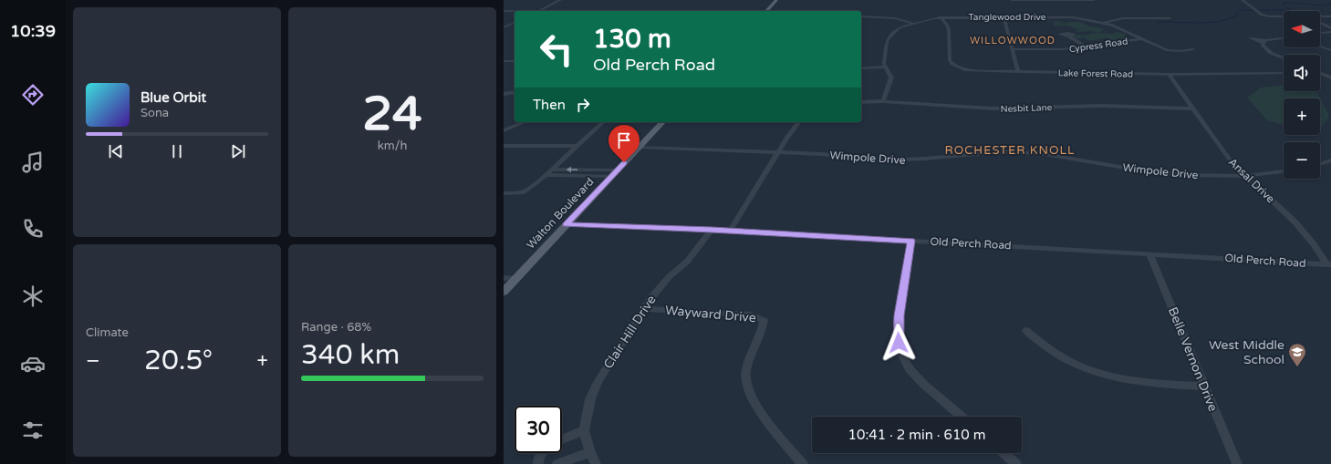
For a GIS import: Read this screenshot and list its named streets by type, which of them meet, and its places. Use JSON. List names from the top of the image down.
{
  "streets": {
    "main road": ["Walton Boulevard"],
    "street": [
      "Tanglewood Drive",
      "Cypress Road",
      "Lake Forest Road",
      "Nesbit Lane",
      "Wimpole Drive",
      "Ansal Drive",
      "Old Perch Road",
      "Wayward Drive",
      "Clair Hill Drive",
      "Belle Vernon Drive"
    ]
  },
  "crossings": [
    ["Tanglewood Drive", "Cypress Road"],
    ["Tanglewood Drive", "Lake Forest Road"],
    ["Tanglewood Drive", "Nesbit Lane"],
    ["Lake Forest Road", "Ansal Drive"],
    ["Nesbit Lane", "Ansal Drive"],
    ["Wimpole Drive", "Ansal Drive"],
    ["Wimpole Drive", "Walton Boulevard"],
    ["Ansal Drive", "Old Perch Road"],
    ["Walton Boulevard", "Old Perch Road"],
    ["Old Perch Road", "Clair Hill Drive"],
    ["Old Perch Road", "Belle Vernon Drive"],
    ["Wayward Drive", "Clair Hill Drive"]
  ],
  "districts": ["WILLOWWOOD", "ROCHESTER KNOLL"],
  "places": {
    "school or university": ["West Middle School"]
  },
  "north": "left",
  "page": {
    "tabs": "10:39",
    "tile": [
      ["24", "km/h"],
      "Climate",
      ["Range · 68%", "340 km"]
    ],
    "map_buttons": ["+", "−"],
    "turn": ["130 m", "Old Perch Road"],
    "song": ["Blue Orbit", "Sona"],
    "then": "Then",
    "heat": ["−", "20.5°", "+"],
    "limit": "30",
    "trip": "10:41 · 2 min · 610 m"
  }
}
